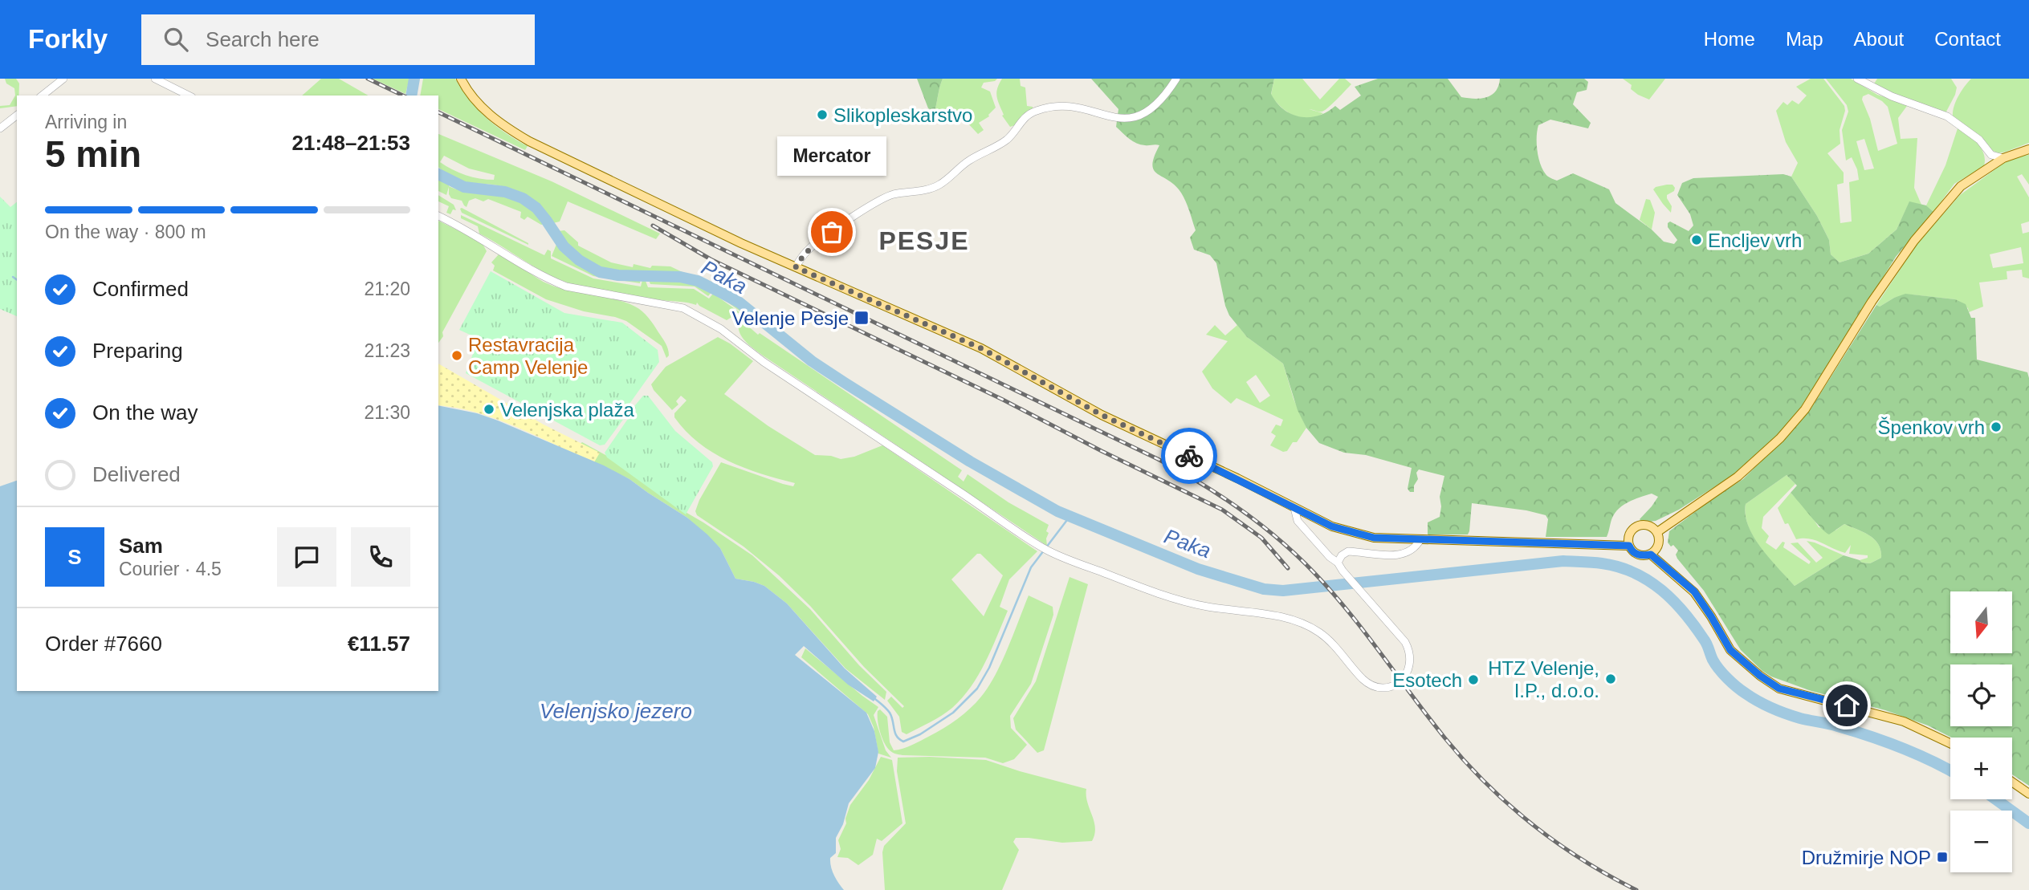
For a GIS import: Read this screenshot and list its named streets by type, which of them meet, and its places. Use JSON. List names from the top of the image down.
{
  "districts": ["PESJE"],
  "water": ["Paka", "Velenjsko jezero"],
  "places": {
    "other": [
      "Slikopleskarstvo",
      "Mercator",
      "Encljev vrh",
      "Restavracija Camp Velenje",
      "Velenjska plaža",
      "Špenkov vrh",
      "HTZ Velenje, I.P., d.o.o.",
      "Esotech"
    ],
    "transit": ["Velenje Pesje", "Družmirje NOP"]
  },
  "north": "bottom",
  "page": {
    "header": "Forkly",
    "search": "Search here",
    "nav": [
      "Home",
      "Map",
      "About",
      "Contact"
    ],
    "heading": ["5 min", "Arriving in", "21:48–21:53"],
    "panel": [
      "Sam",
      "Courier · 4.5",
      "Order #7660",
      "€11.57"
    ],
    "bubble": "Mercator",
    "bar": "On the way · 800 m",
    "list": [
      ["Confirmed", "21:20"],
      ["Preparing", "21:23"],
      ["On the way", "21:30"],
      "Delivered"
    ],
    "round": "S",
    "map_buttons": ["+", "−"]
  }
}
